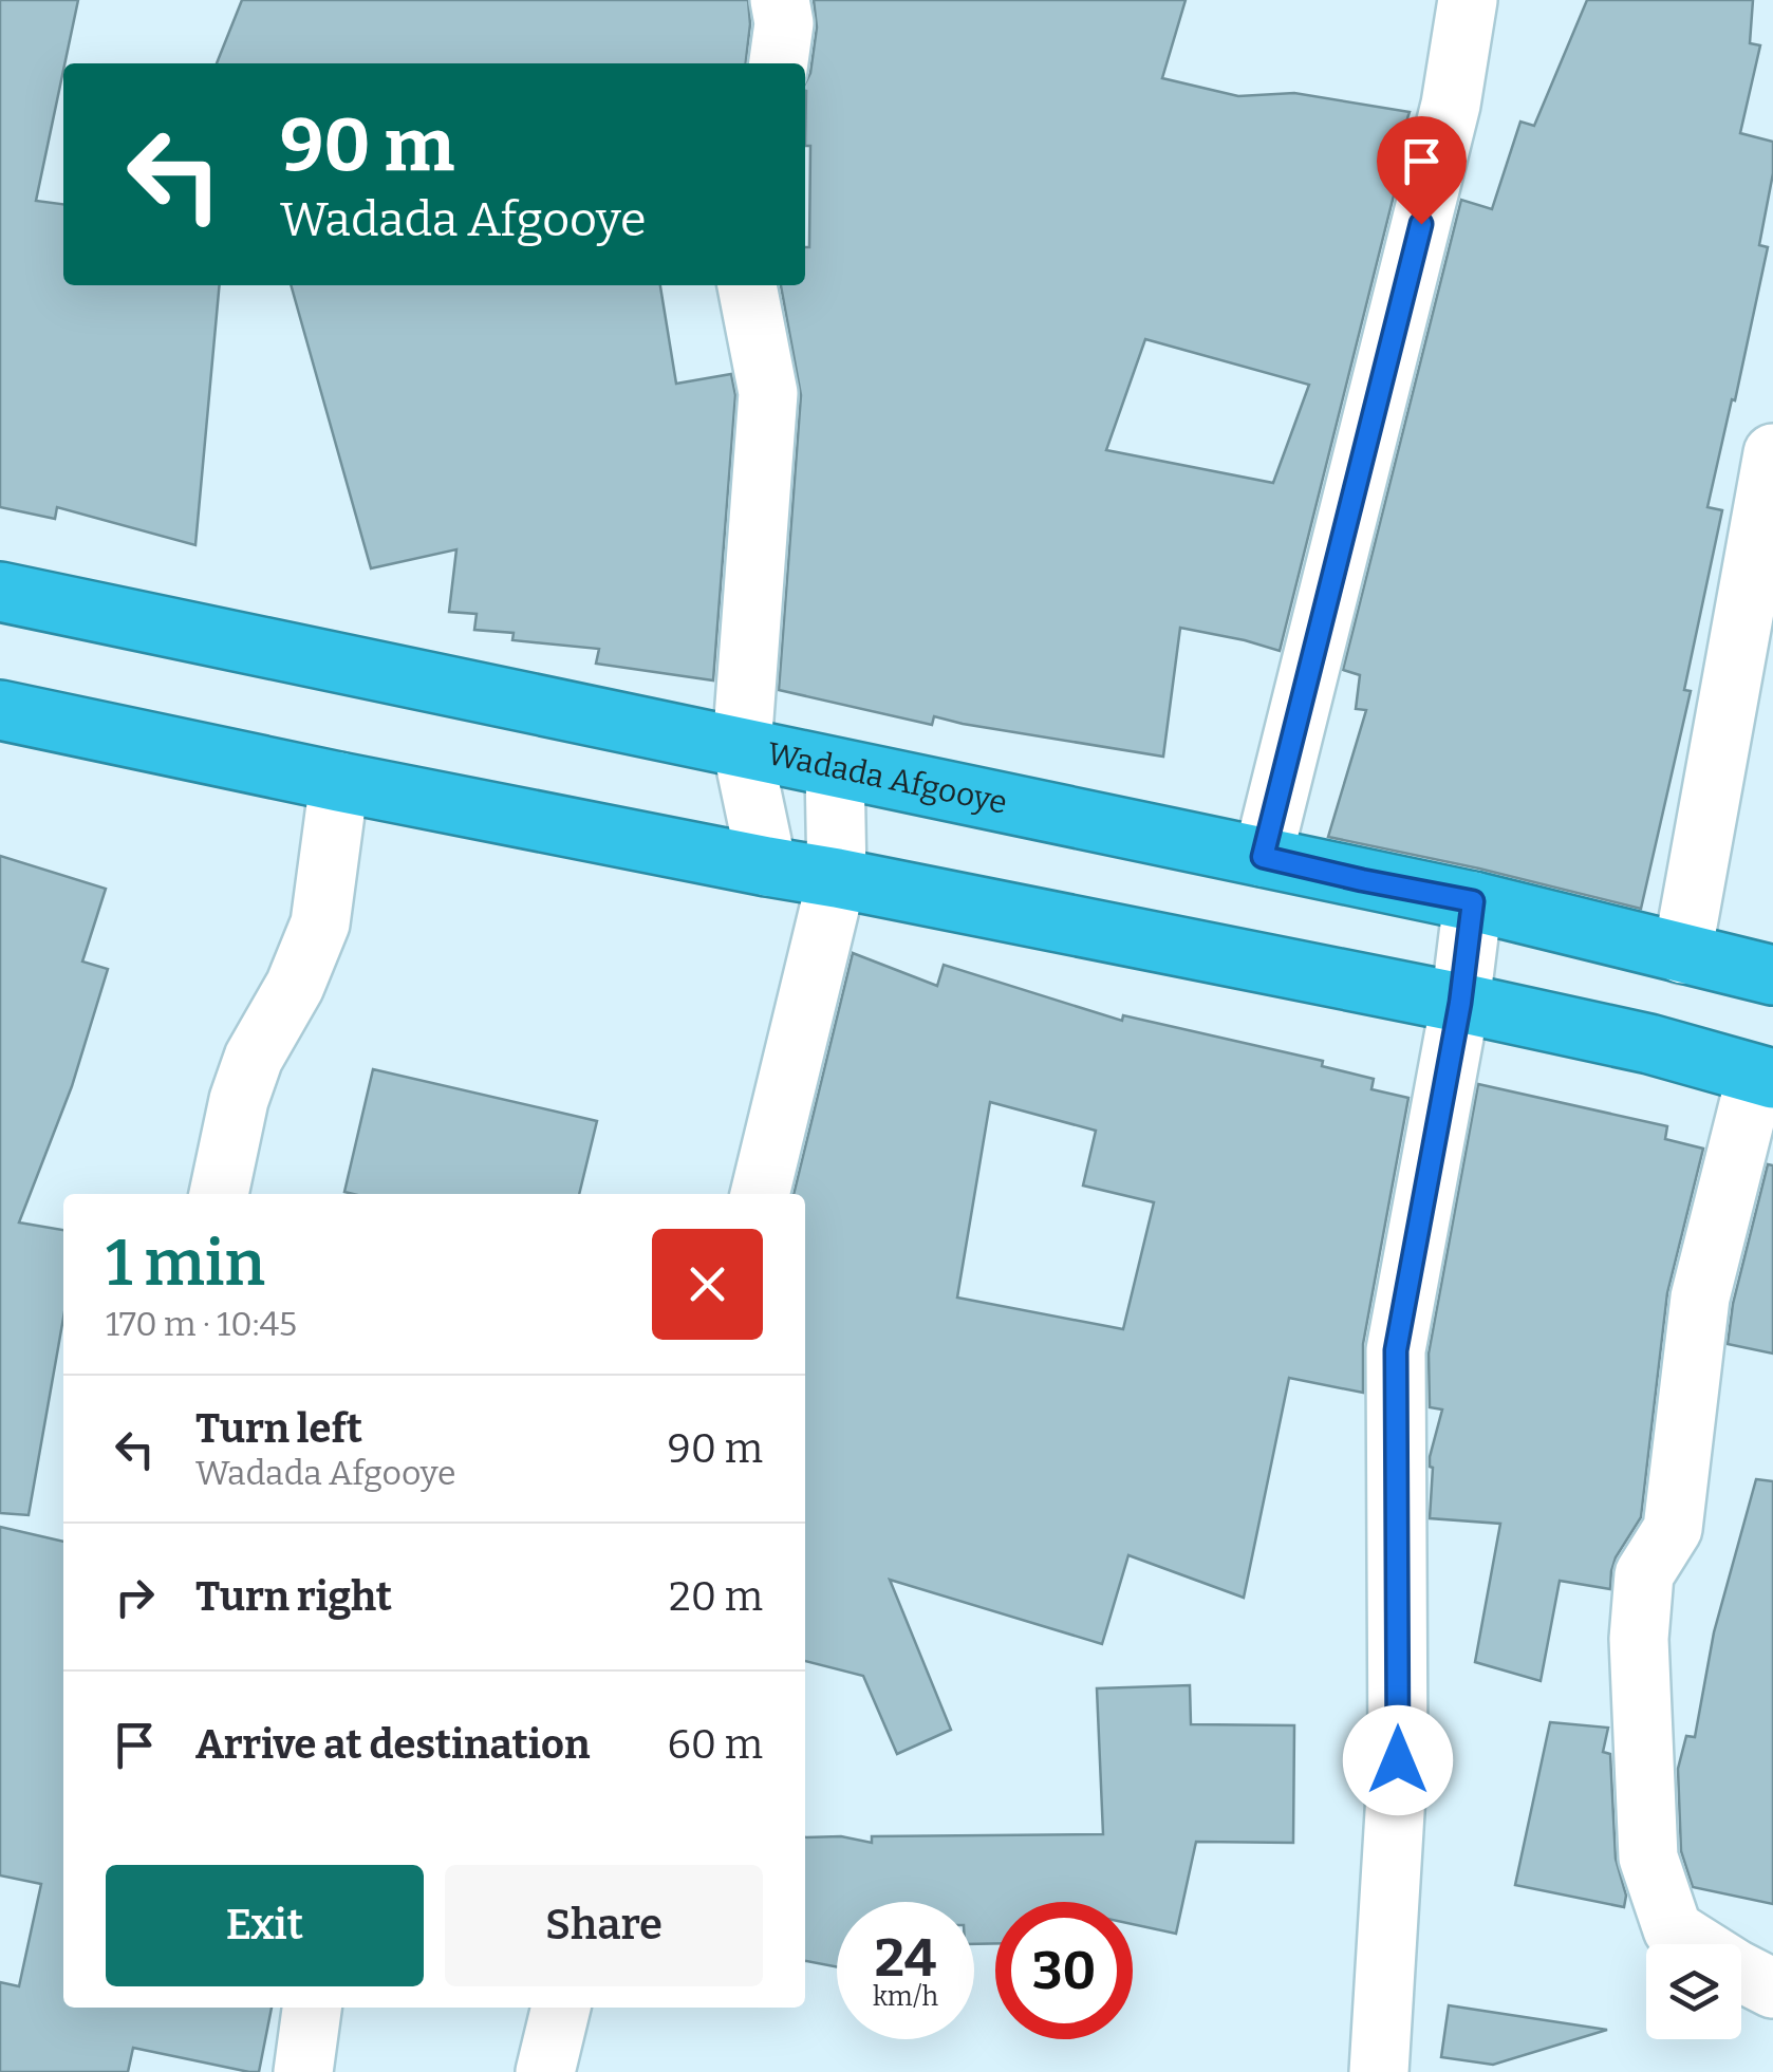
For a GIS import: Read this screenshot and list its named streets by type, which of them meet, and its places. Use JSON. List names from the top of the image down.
{
  "streets": {
    "highway": ["Wadada Afgooye"]
  },
  "page": {
    "turn": ["90 m", "Wadada Afgooye"],
    "heading": ["1 min", "170 m · 10:45"],
    "list": [
      {
        "name": "Turn left",
        "note": "Wadada Afgooye",
        "value": "90 m"
      },
      {
        "name": "Turn right",
        "value": "20 m"
      },
      {
        "name": "Arrive at destination",
        "value": "60 m"
      }
    ],
    "buttons": ["Exit", "Share"],
    "speed": "24 km/h",
    "limit": "30"
  }
}
